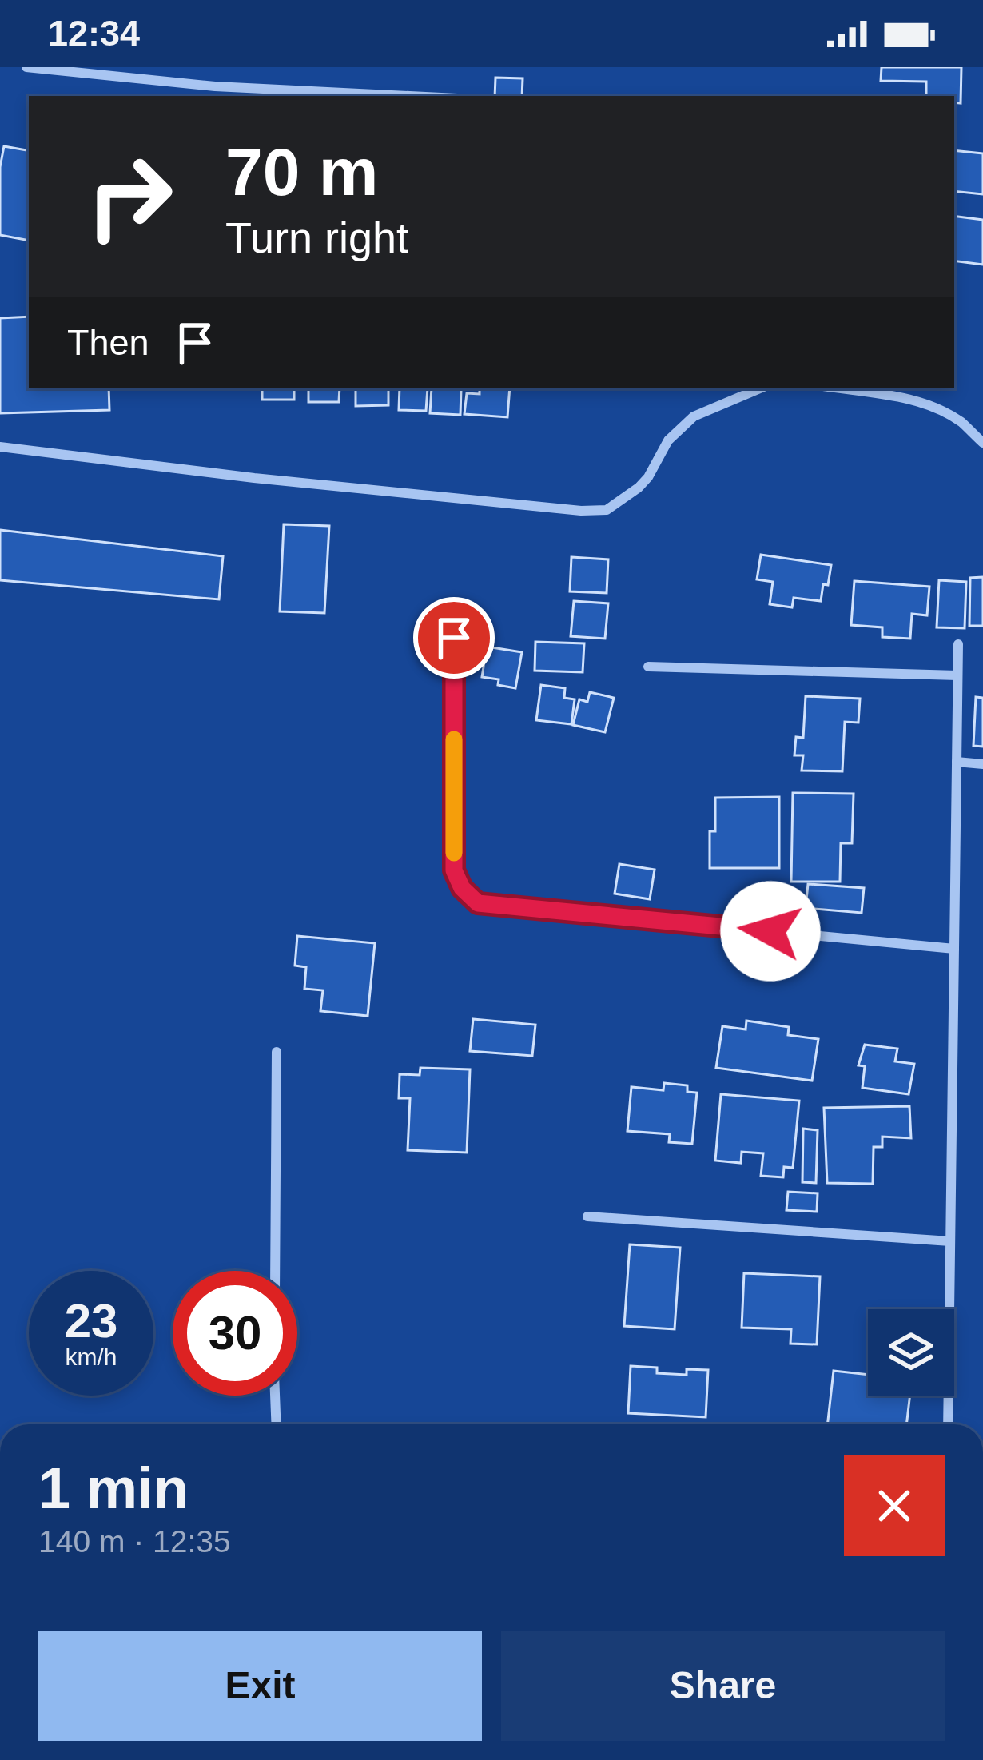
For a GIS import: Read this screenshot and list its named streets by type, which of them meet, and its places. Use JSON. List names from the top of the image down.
{
  "page": {
    "status": "12:34",
    "turn": ["70 m", "Turn right"],
    "then": "Then",
    "speed": "23 km/h",
    "limit": "30",
    "heading": ["1 min", "140 m · 12:35"],
    "buttons": ["Exit", "Share"]
  }
}
